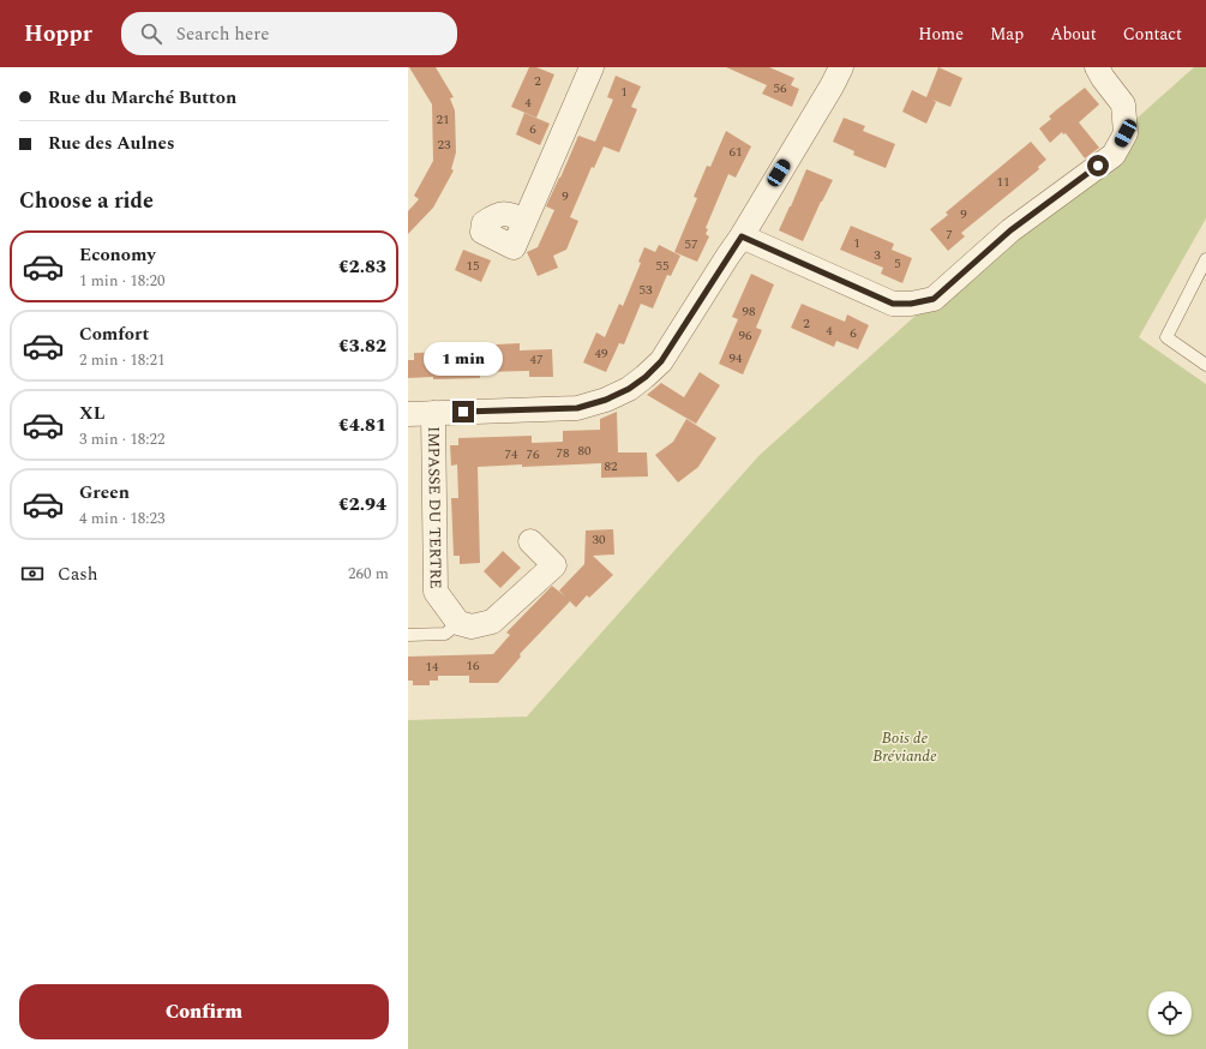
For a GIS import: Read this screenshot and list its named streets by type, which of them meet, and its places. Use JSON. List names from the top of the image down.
{
  "streets": {
    "street": ["IMPASSE DU TERTRE"]
  },
  "parks": ["Bois de Bréviande"],
  "house_numbers": [
    "2",
    "56",
    "1",
    "4",
    "21",
    "6",
    "23",
    "61",
    "11",
    "9",
    "9",
    "7",
    "1",
    "57",
    "3",
    "5",
    "15",
    "55",
    "53",
    "98",
    "2",
    "4",
    "6",
    "96",
    "49",
    "94",
    "47",
    "80",
    "78",
    "74",
    "76",
    "82",
    "30",
    "16",
    "14"
  ],
  "page": {
    "header": "Hoppr",
    "search": "Search here",
    "nav": [
      "Home",
      "Map",
      "About",
      "Contact"
    ],
    "banner": ["Rue du Marché Button", "Rue des Aulnes"],
    "heading": "Choose a ride",
    "list": [
      {
        "name": "Economy",
        "note": "1 min · 18:20",
        "value": "€2.83"
      },
      {
        "name": "Comfort",
        "note": "2 min · 18:21",
        "value": "€3.82"
      },
      {
        "name": "XL",
        "note": "3 min · 18:22",
        "value": "€4.81"
      },
      {
        "name": "Green",
        "note": "4 min · 18:23",
        "value": "€2.94"
      }
    ],
    "bubble": "1 min",
    "pay": ["Cash", "260 m"],
    "buttons": "Confirm"
  }
}
